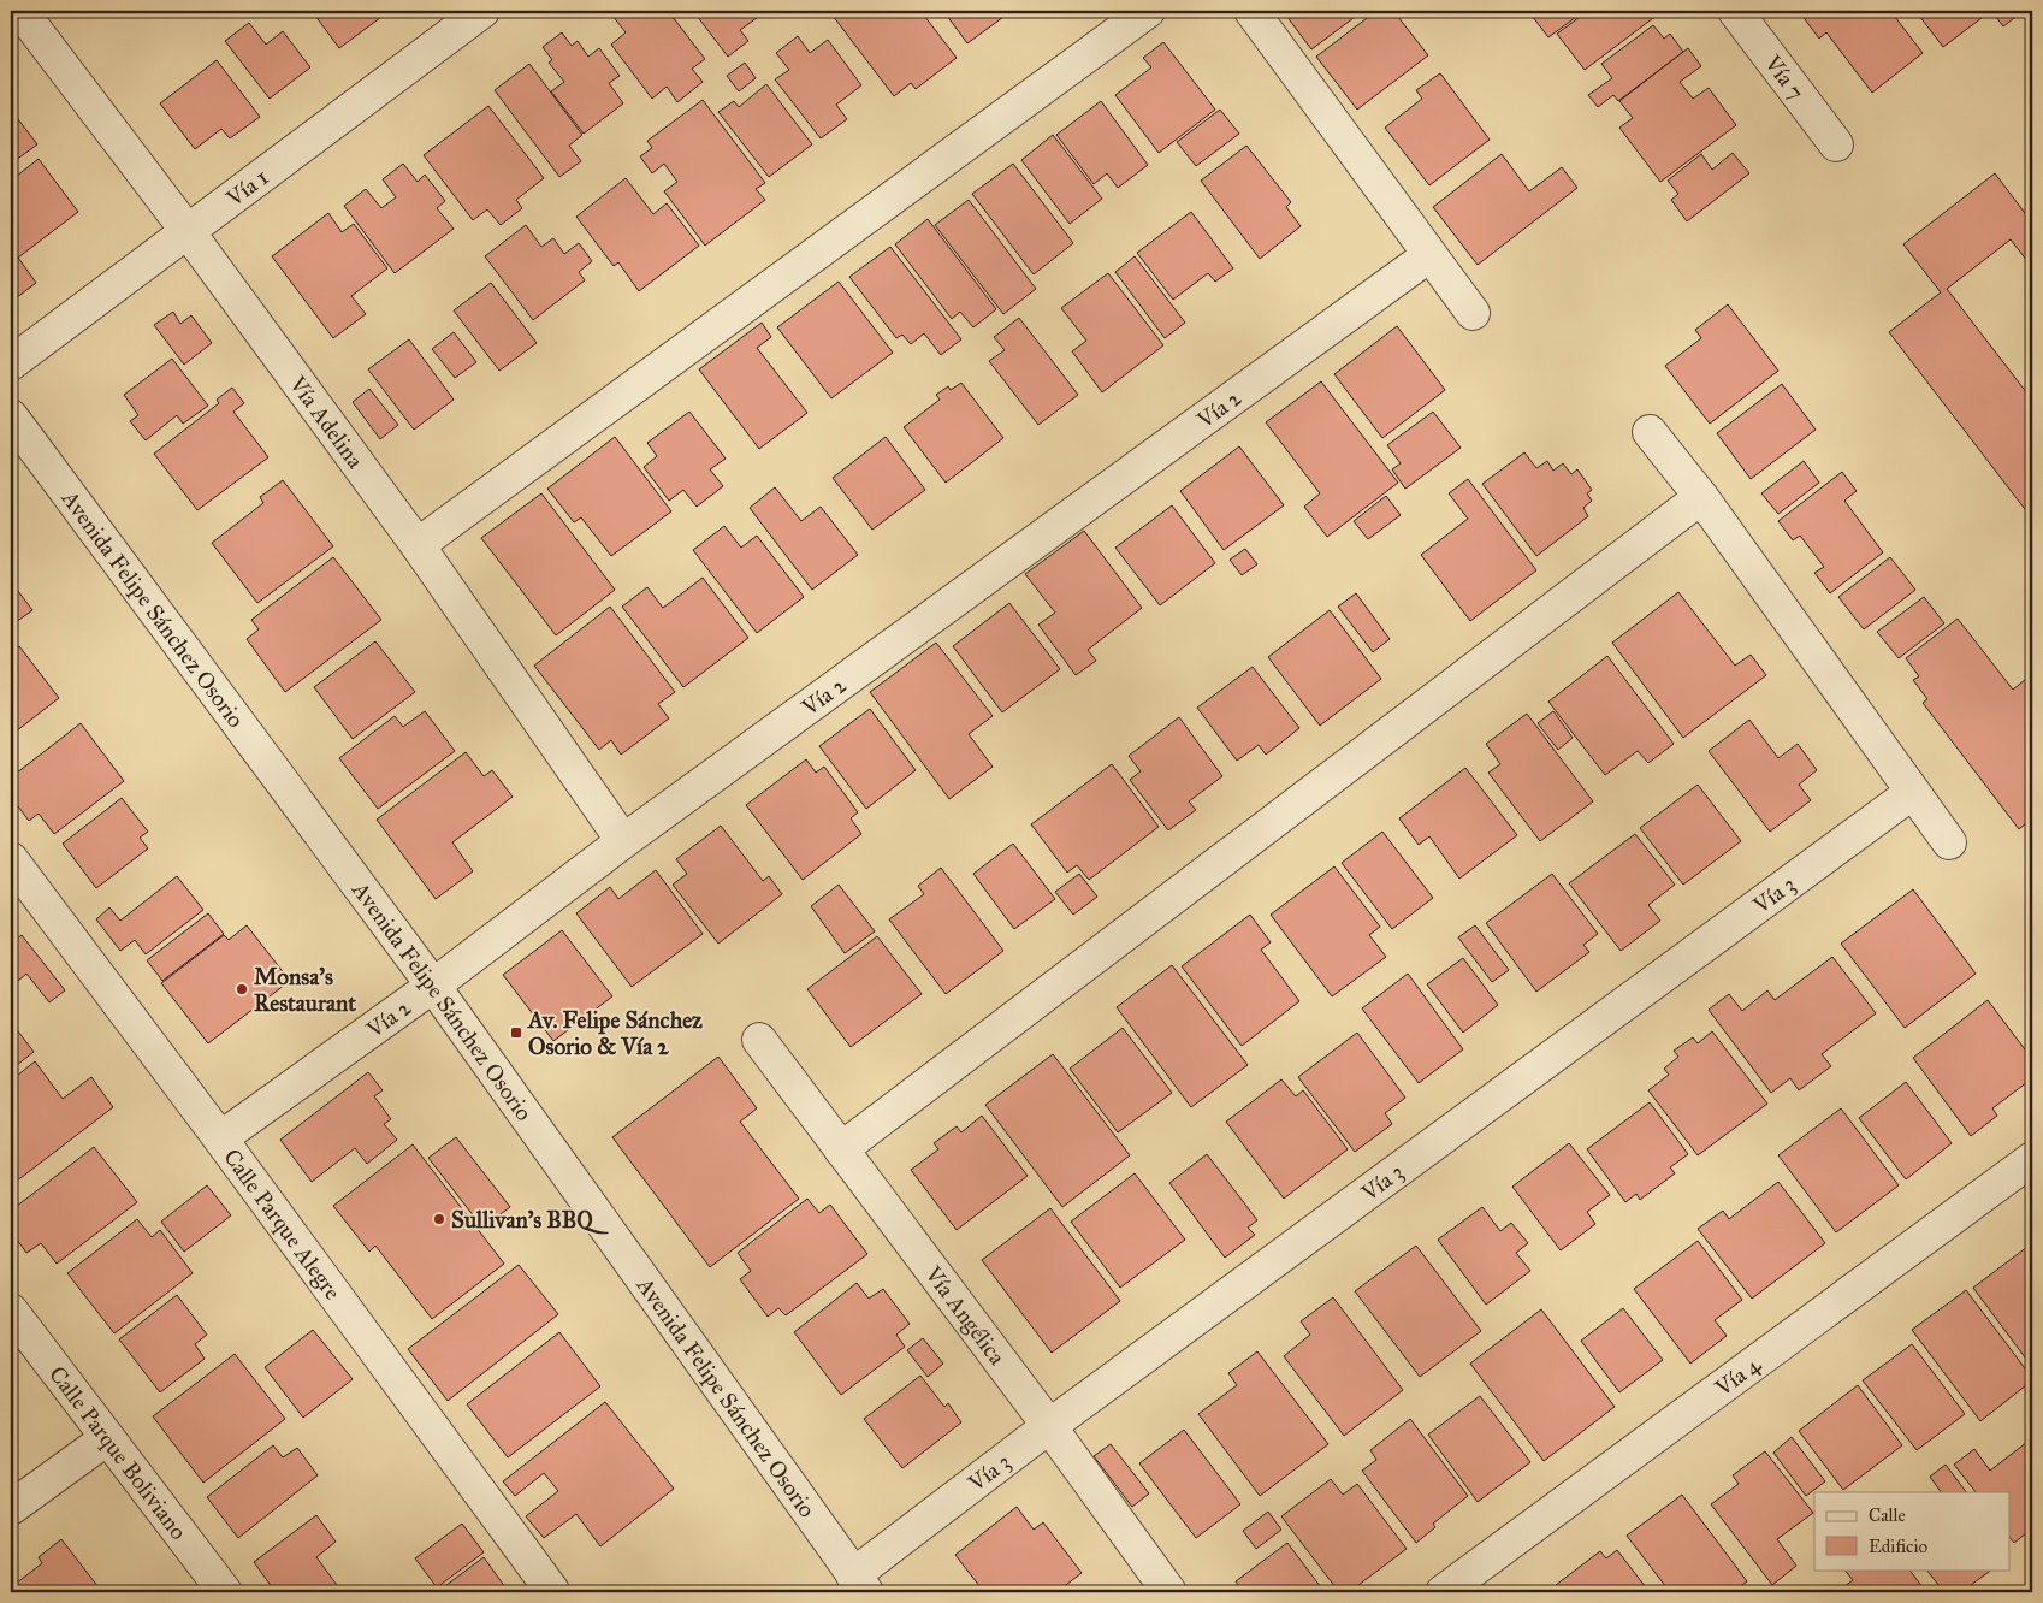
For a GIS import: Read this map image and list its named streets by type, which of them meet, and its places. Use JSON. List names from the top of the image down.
{
  "streets": {
    "street": [
      "Vía 7",
      "Vía 1",
      "Vía 2",
      "Vía Adelina",
      "Avenida Felipe Sánchez Osorio",
      "Vía 3",
      "Calle Parque Alegre",
      "Vía Angélica",
      "Vía 4",
      "Calle Parque Boliviano"
    ]
  },
  "crossings": [
    ["Vía 1", "Vía Adelina"],
    ["Vía 2", "Vía Adelina"],
    ["Vía 2", "Avenida Felipe Sánchez Osorio"],
    ["Vía 2", "Calle Parque Alegre"],
    ["Avenida Felipe Sánchez Osorio", "Vía 3"],
    ["Vía 3", "Vía Angélica"]
  ],
  "places": {
    "other": ["Monsa's Restaurant", "Sullivan's BBQ"],
    "transit": ["Av. Felipe Sánchez Osorio & Vía 2"]
  },
  "legend": ["Calle", "Edificio"]
}
